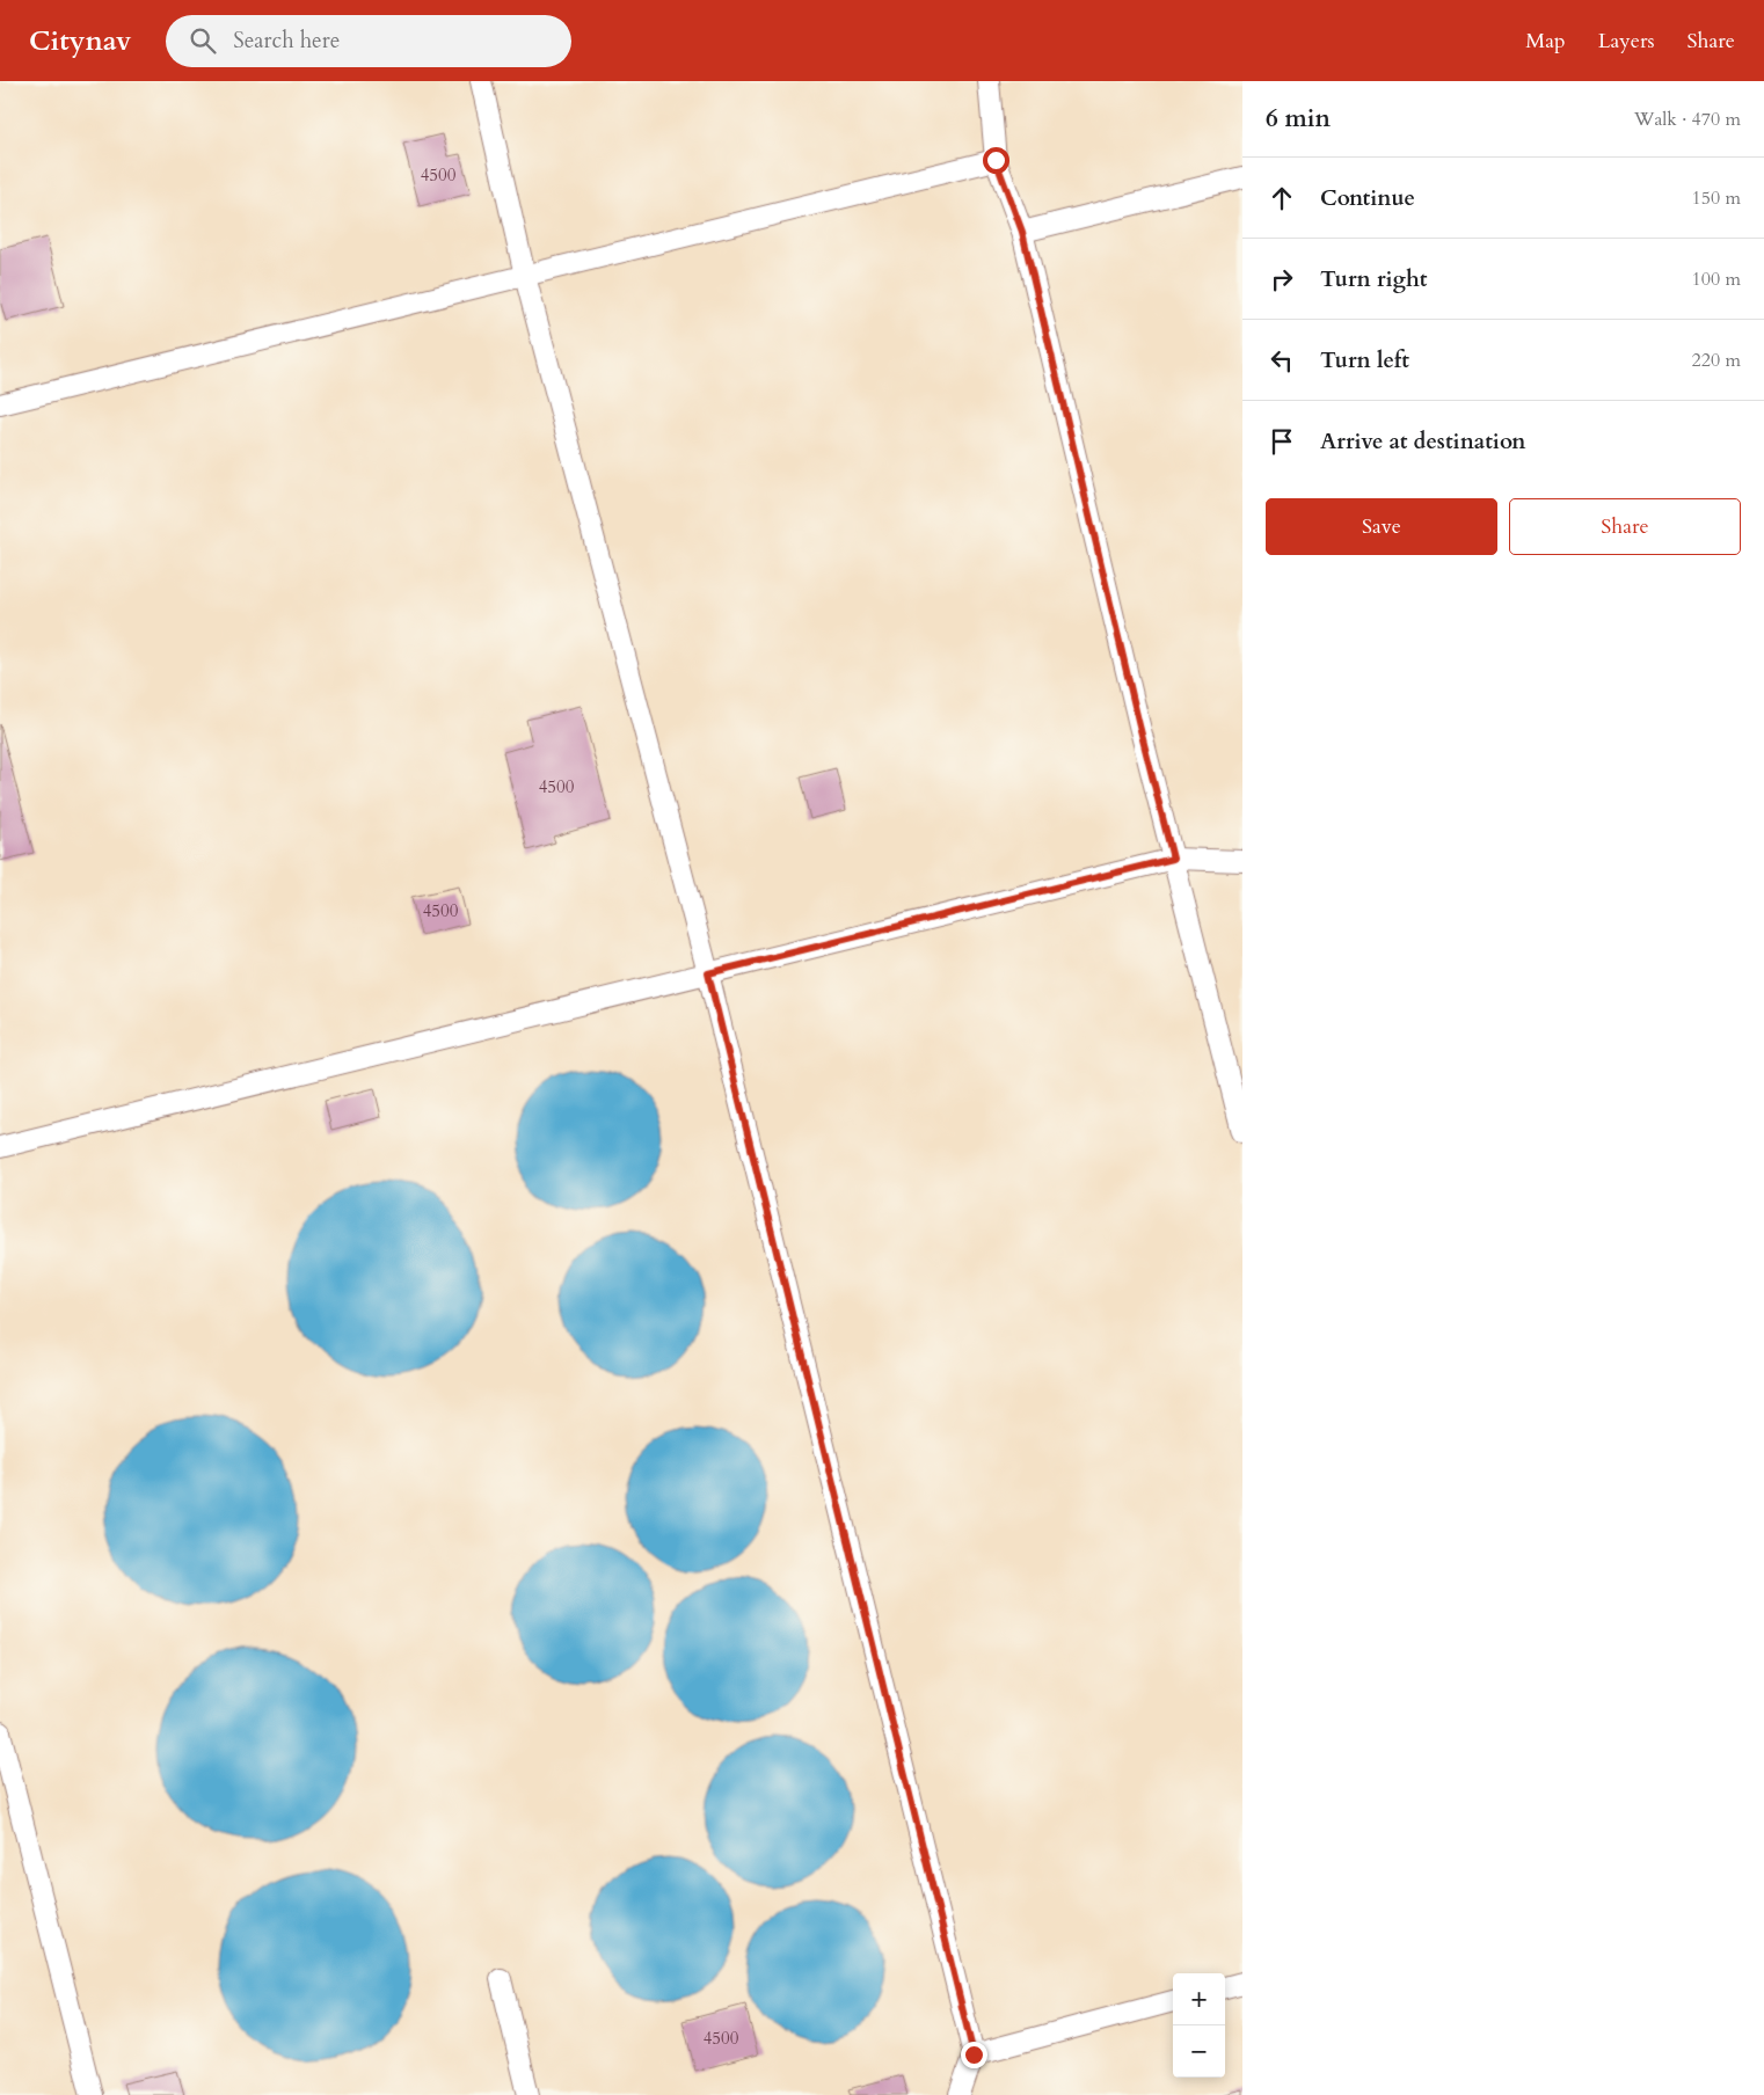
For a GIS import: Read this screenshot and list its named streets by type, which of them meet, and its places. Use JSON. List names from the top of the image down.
{
  "house_numbers": [
    "4500",
    "4500",
    "4500",
    "4500"
  ],
  "page": {
    "header": "Citynav",
    "search": "Search here",
    "nav": ["Map", "Layers", "Share"],
    "heading": ["6 min", "Walk · 470 m"],
    "list": [
      ["Continue", "150 m"],
      ["Turn right", "100 m"],
      ["Turn left", "220 m"],
      "Arrive at destination"
    ],
    "buttons": ["Save", "Share"],
    "map_buttons": ["+", "−"]
  }
}
